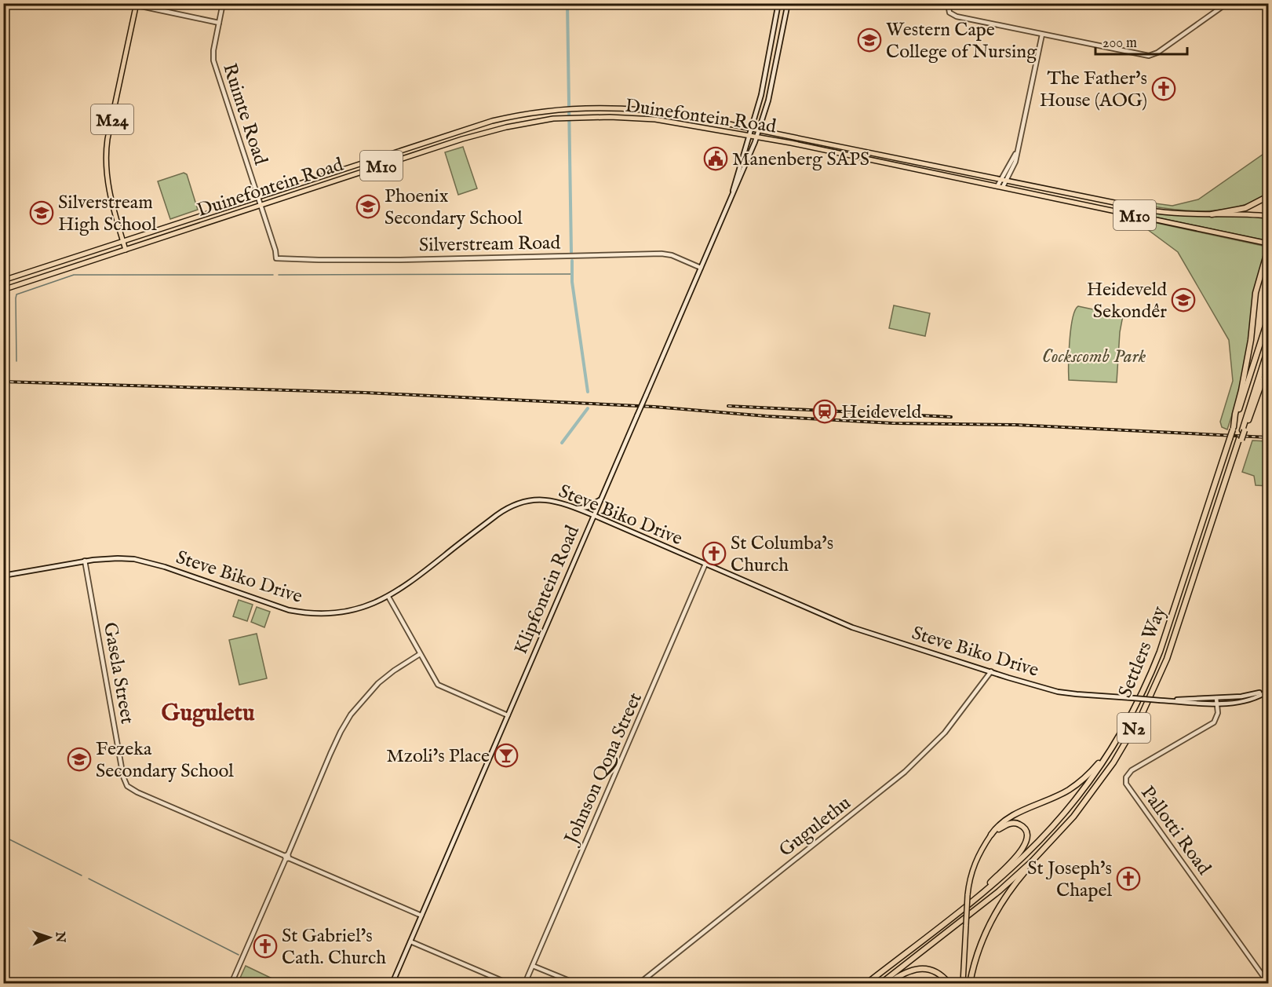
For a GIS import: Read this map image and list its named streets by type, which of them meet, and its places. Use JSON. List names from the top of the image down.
{
  "streets": {
    "highway": ["Settlers Way", "N2"],
    "main road": ["Duinefontein Road", "M24", "M10"],
    "street": [
      "Ruimte Road",
      "Silverstream Road",
      "Steve Biko Drive",
      "Klipfontein Road",
      "Gasela Street",
      "Johnson Qona Street",
      "Gugulethu",
      "Pallotti Road"
    ]
  },
  "crossings": [
    ["Ruimte Road", "Duinefontein Road"],
    ["Ruimte Road", "Silverstream Road"],
    ["Duinefontein Road", "M24"],
    ["Duinefontein Road", "Klipfontein Road"],
    ["Silverstream Road", "Klipfontein Road"],
    ["Steve Biko Drive", "Klipfontein Road"],
    ["Steve Biko Drive", "Gasela Street"],
    ["Steve Biko Drive", "Johnson Qona Street"],
    ["Steve Biko Drive", "Gugulethu"],
    ["Klipfontein Road", "Gasela Street"]
  ],
  "districts": ["Guguletu"],
  "parks": ["Cockscomb Park"],
  "places": {
    "school or university": [
      "Western Cape College of Nursing",
      "Phoenix Secondary School",
      "Silverstream High School",
      "Heideveld Sekondêr",
      "Fezeka Secondary School"
    ],
    "church": [
      "The Father's House (AOG)",
      "St Columba's Church",
      "St Joseph's Chapel",
      "St Gabriel's Cath. Church"
    ],
    "public building": ["Manenberg SAPS"],
    "station": ["Heideveld"],
    "bar": ["Mzoli's Place"]
  },
  "scale_bar": "200 m",
  "north": "right"
}
